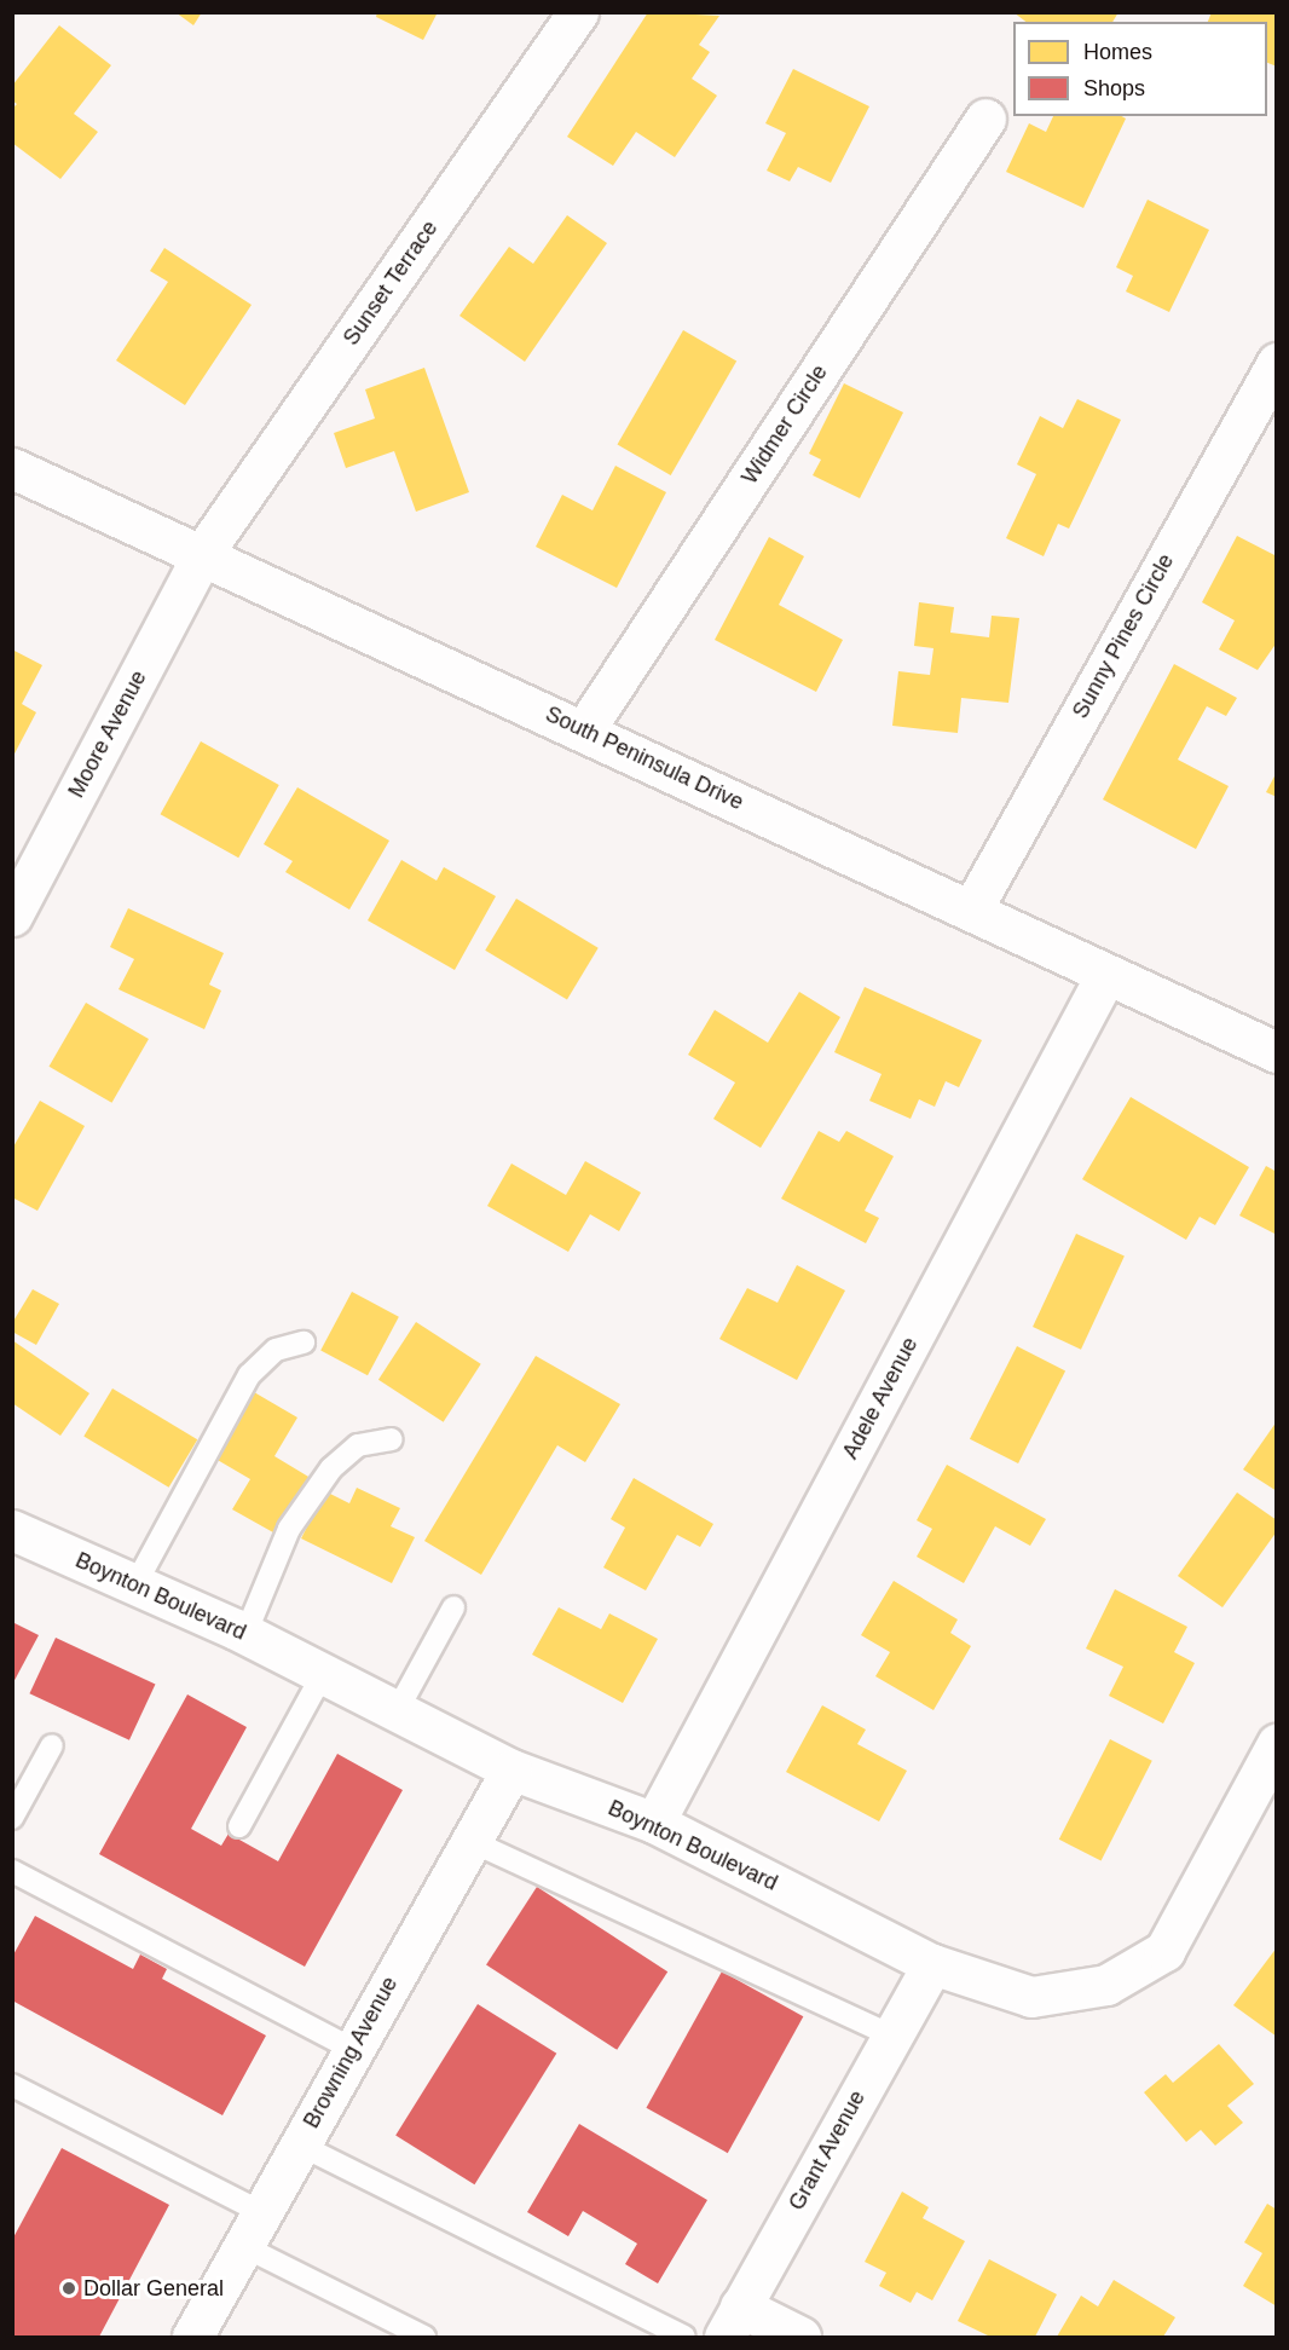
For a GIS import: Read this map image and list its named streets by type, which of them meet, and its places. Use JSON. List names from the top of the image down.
{
  "streets": {
    "street": [
      "Sunset Terrace",
      "Widmer Circle",
      "Sunny Pines Circle",
      "Moore Avenue",
      "South Peninsula Drive",
      "Adele Avenue",
      "Boynton Boulevard",
      "Browning Avenue",
      "Grant Avenue"
    ]
  },
  "crossings": [
    ["Sunset Terrace", "Moore Avenue"],
    ["Sunset Terrace", "South Peninsula Drive"],
    ["Widmer Circle", "South Peninsula Drive"],
    ["Sunny Pines Circle", "South Peninsula Drive"],
    ["Moore Avenue", "South Peninsula Drive"],
    ["South Peninsula Drive", "Adele Avenue"],
    ["Adele Avenue", "Boynton Boulevard"],
    ["Boynton Boulevard", "Browning Avenue"],
    ["Boynton Boulevard", "Grant Avenue"]
  ],
  "places": ["Dollar General"],
  "legend": ["Homes", "Shops"]
}
